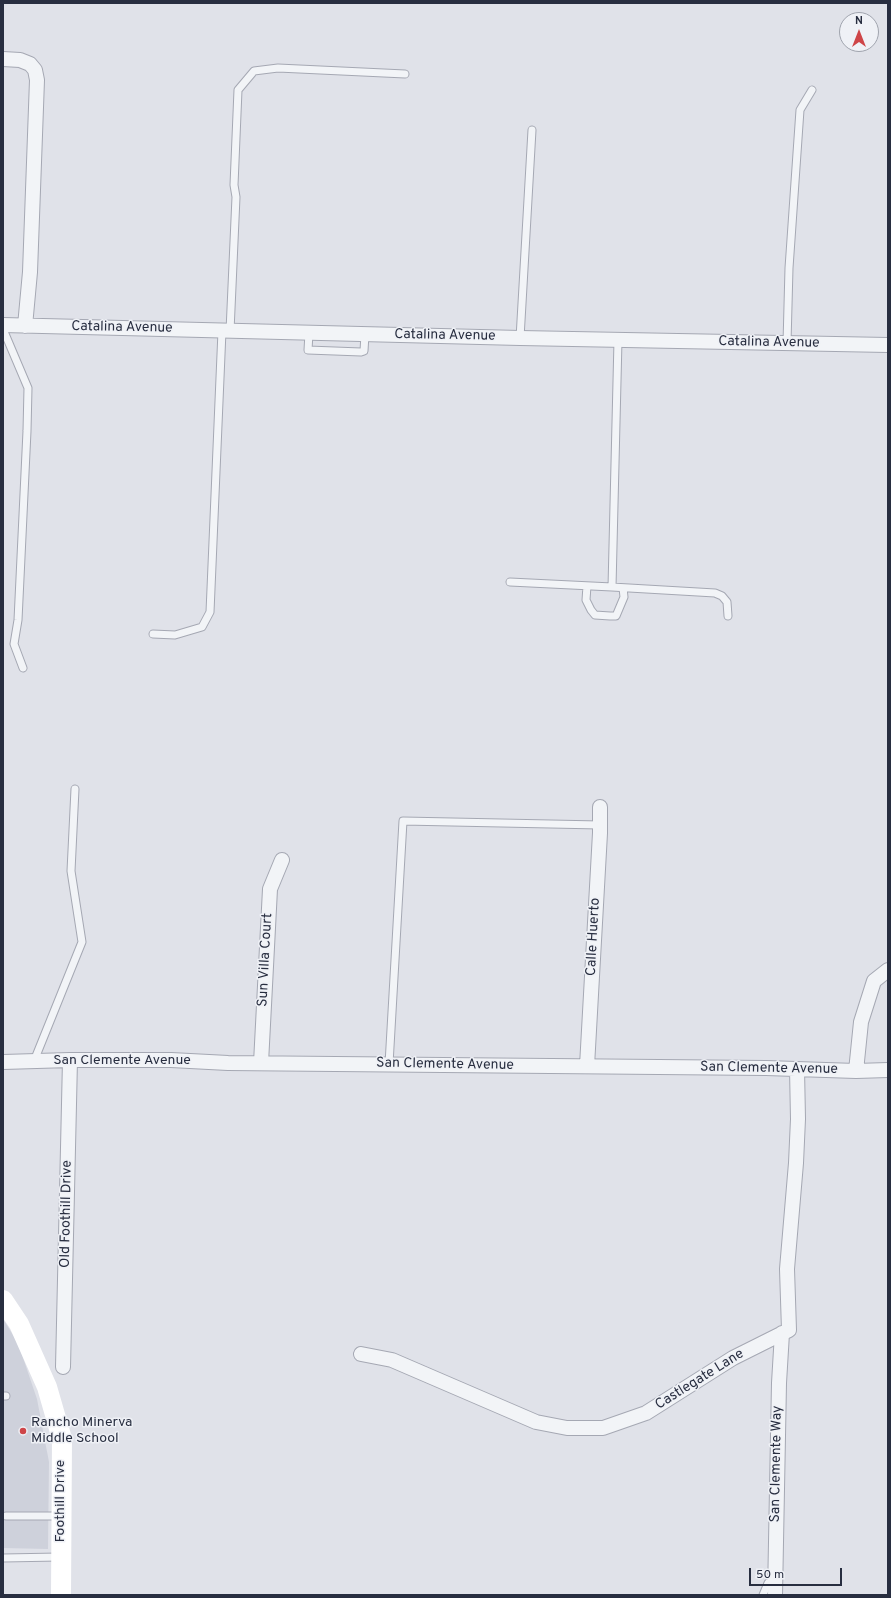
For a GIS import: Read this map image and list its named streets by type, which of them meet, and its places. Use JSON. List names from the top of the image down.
{
  "streets": {
    "main road": ["Foothill Drive"],
    "street": [
      "Catalina Avenue",
      "Calle Huerto",
      "Sun Villa Court",
      "San Clemente Avenue",
      "Old Foothill Drive",
      "Castlegate Lane",
      "San Clemente Way"
    ]
  },
  "crossings": [
    ["Calle Huerto", "San Clemente Avenue"],
    ["Sun Villa Court", "San Clemente Avenue"],
    ["San Clemente Avenue", "Old Foothill Drive"],
    ["Castlegate Lane", "San Clemente Way"]
  ],
  "places": ["Rancho Minerva Middle School"],
  "scale_bar": "50 m",
  "north": "top"
}
